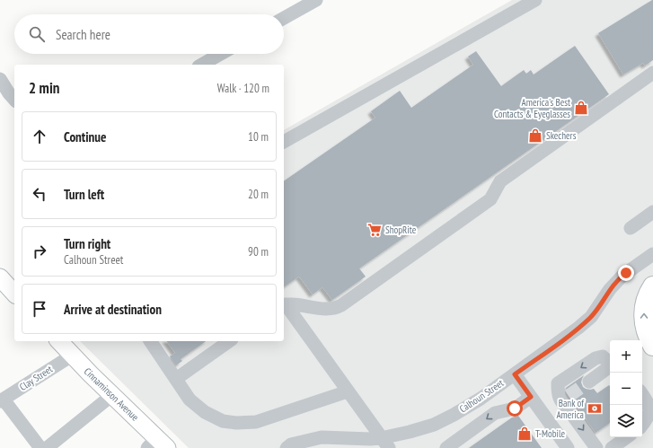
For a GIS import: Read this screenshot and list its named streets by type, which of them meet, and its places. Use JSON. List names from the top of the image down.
{
  "streets": {
    "main road": ["Cinnaminson Avenue"],
    "street": ["Clay Street", "Calhoun Street"]
  },
  "crossings": [
    ["Clay Street", "Cinnaminson Avenue"]
  ],
  "places": {
    "shop": ["America's Best Contacts & Eyeglasses", "Skechers", "T-Mobile"],
    "supermarket": ["ShopRite"],
    "bank": ["Bank of America"]
  },
  "page": {
    "search": "Search here",
    "heading": ["2 min", "Walk · 120 m"],
    "list": [
      ["Continue", "10 m"],
      ["Turn left", "20 m"],
      ["Turn right", "Calhoun Street", "90 m"],
      "Arrive at destination"
    ],
    "map_buttons": ["+", "−"]
  }
}
